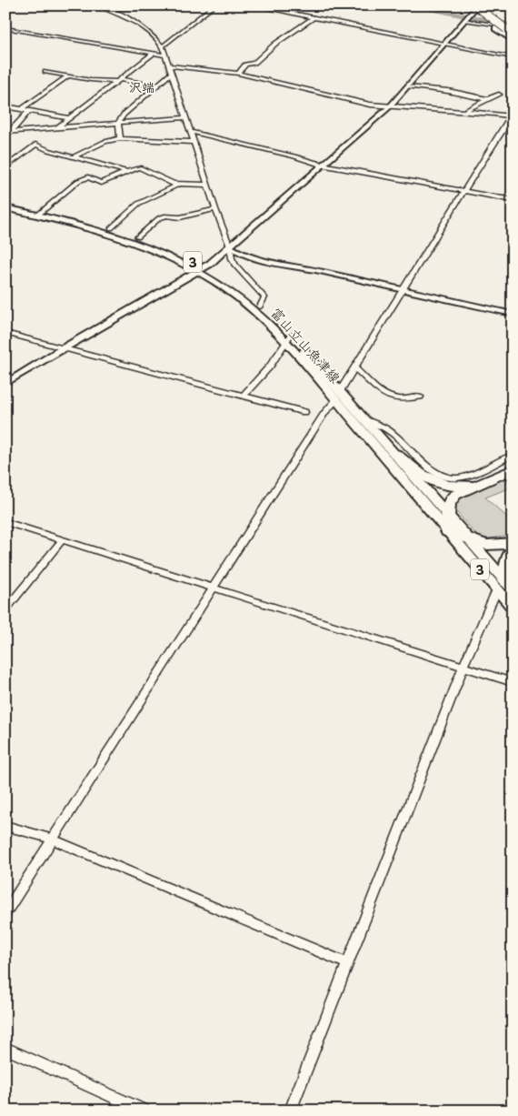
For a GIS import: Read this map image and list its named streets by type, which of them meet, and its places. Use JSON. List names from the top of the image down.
{
  "streets": {
    "main road": ["3", "富山立山魚津線"]
  },
  "districts": ["沢端"]
}
